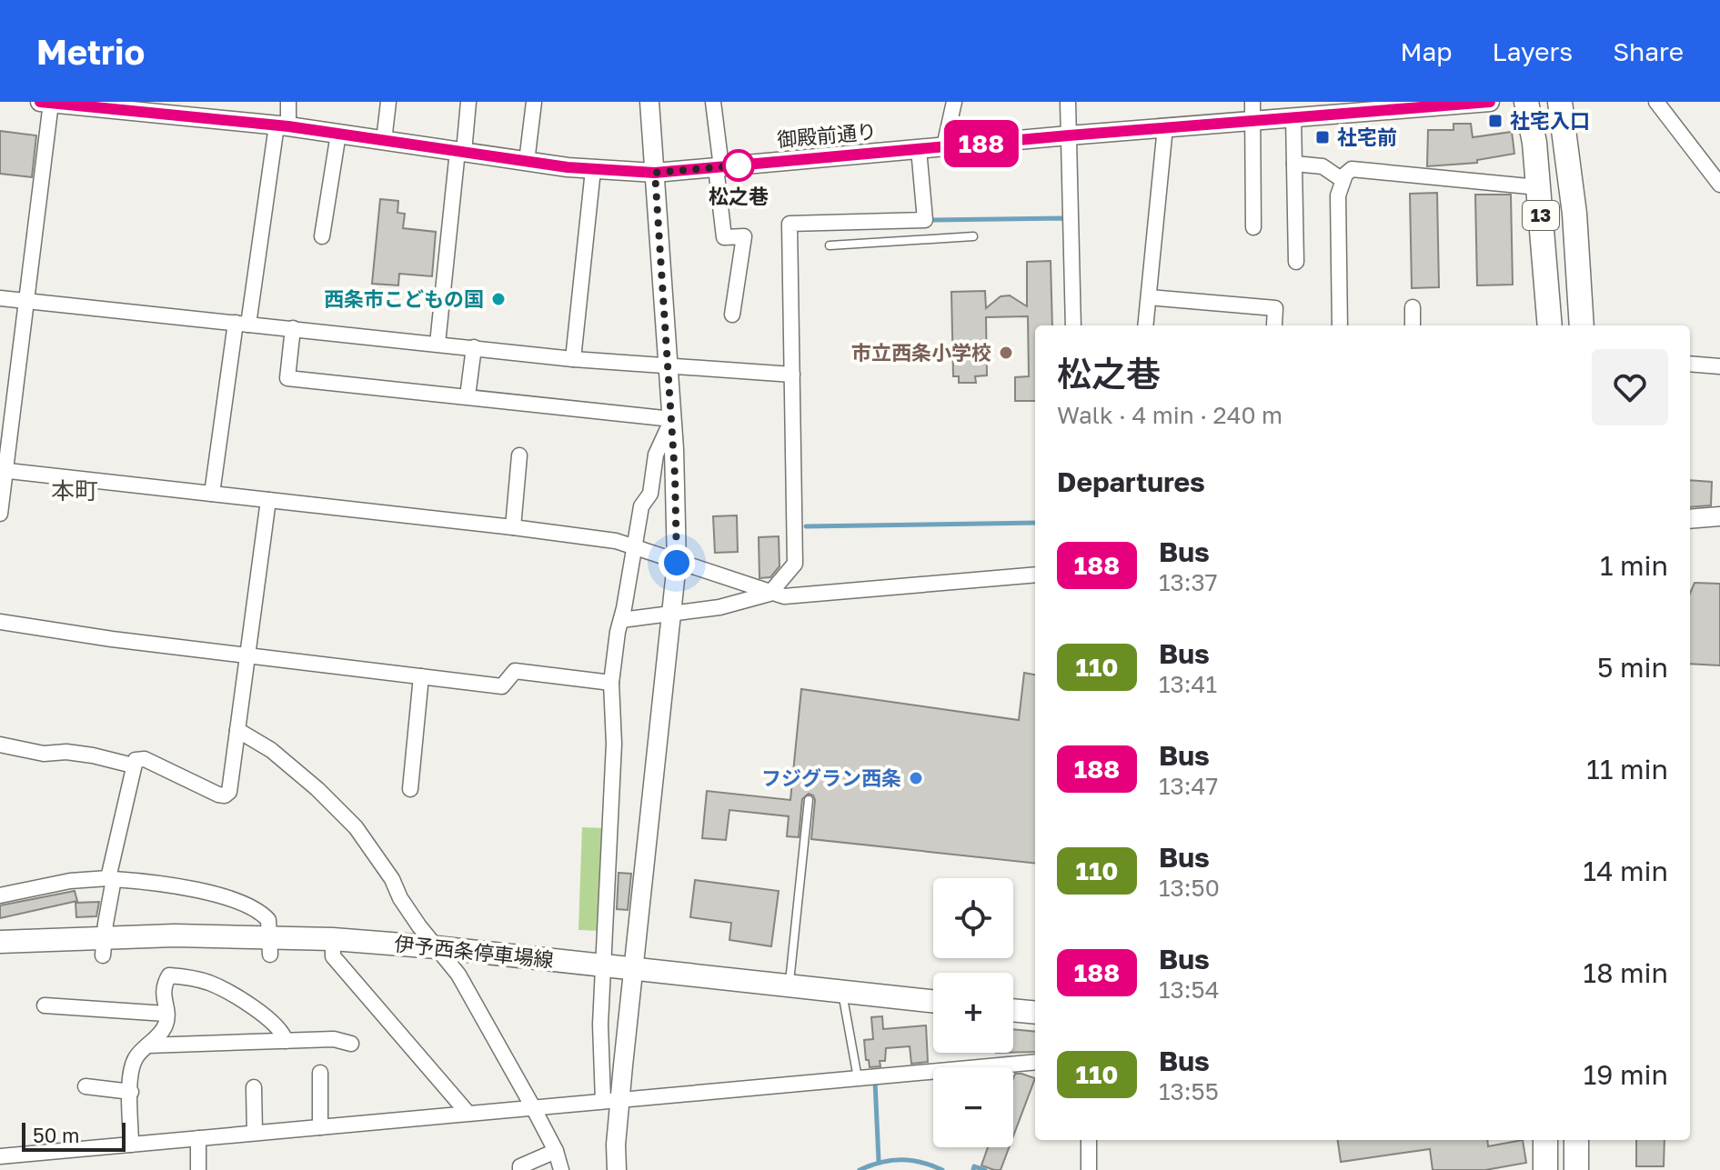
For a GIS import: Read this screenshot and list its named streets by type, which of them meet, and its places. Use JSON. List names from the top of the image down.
{
  "streets": {
    "main road": ["13", "伊予西条停車場線"],
    "street": ["御殿前通り"]
  },
  "districts": ["本町"],
  "places": {
    "transit": ["社宅入口", "社宅前"],
    "other": [
      "松之巷",
      "西条市こどもの国",
      "市立西条小学校",
      "フジグラン西条"
    ]
  },
  "lines": ["bus line 188"],
  "scale_bar": "50 m",
  "page": {
    "header": "Metrio",
    "nav": ["Map", "Layers", "Share"],
    "on_map": "188",
    "heading": [
      ["松之巷", "Walk · 4 min · 240 m"],
      "Departures"
    ],
    "list": [
      {
        "mark": "188",
        "name": "Bus",
        "note": "13:37",
        "value": "1 min"
      },
      {
        "mark": "110",
        "name": "Bus",
        "note": "13:41",
        "value": "5 min"
      },
      {
        "mark": "188",
        "name": "Bus",
        "note": "13:47",
        "value": "11 min"
      },
      {
        "mark": "110",
        "name": "Bus",
        "note": "13:50",
        "value": "14 min"
      },
      {
        "mark": "188",
        "name": "Bus",
        "note": "13:54",
        "value": "18 min"
      },
      {
        "mark": "110",
        "name": "Bus",
        "note": "13:55",
        "value": "19 min"
      }
    ],
    "map_buttons": ["+", "−"],
    "scale": "50 m"
  }
}
